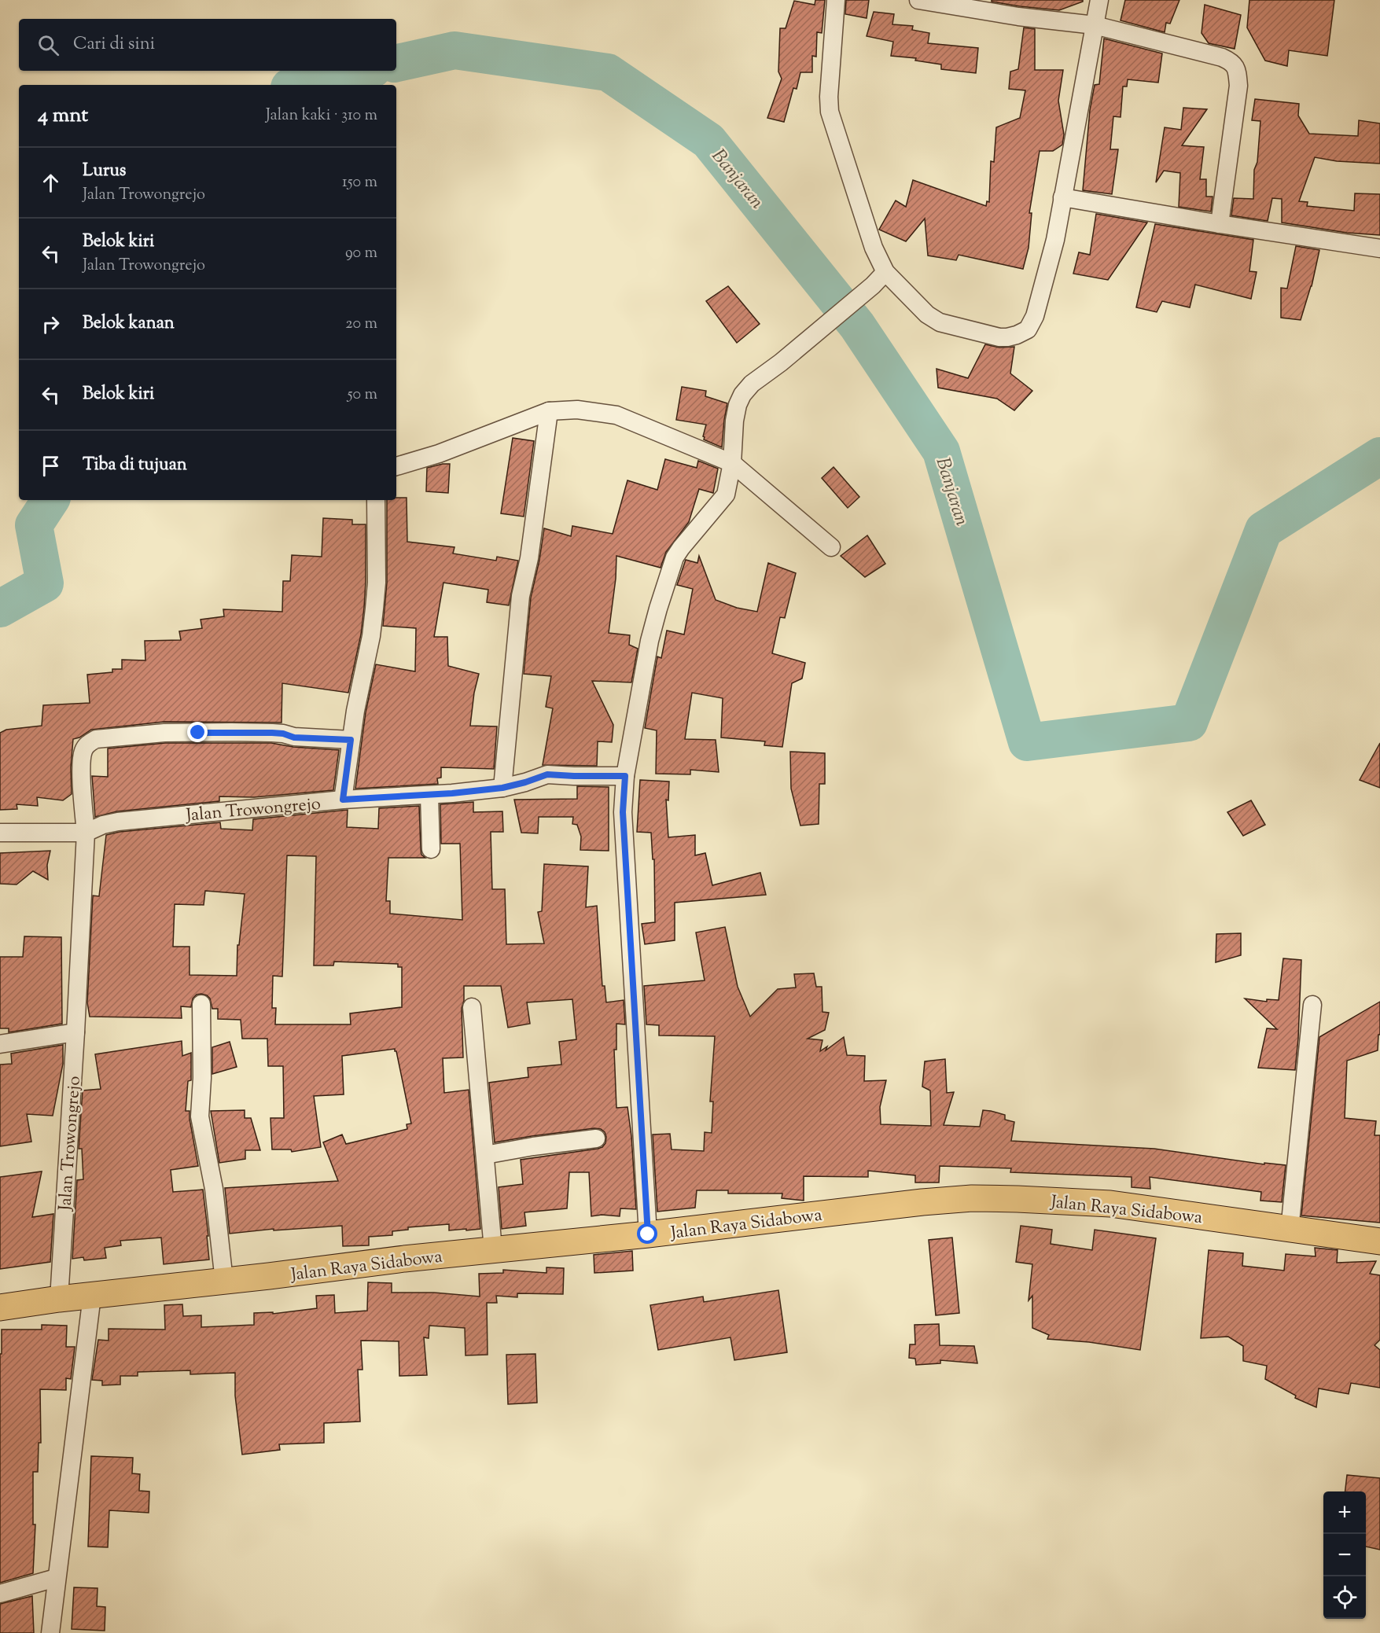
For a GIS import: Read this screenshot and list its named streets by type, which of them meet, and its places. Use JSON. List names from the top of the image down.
{
  "streets": {
    "highway": ["Jalan Raya Sidabowa"],
    "street": ["Jalan Trowongrejo"]
  },
  "crossings": [
    ["Jalan Trowongrejo", "Jalan Raya Sidabowa"]
  ],
  "water": ["Banjaran"],
  "page": {
    "search": "Cari di sini",
    "heading": ["4 mnt", "Jalan kaki · 310 m"],
    "list": [
      ["Lurus", "Jalan Trowongrejo", "150 m"],
      ["Belok kiri", "Jalan Trowongrejo", "90 m"],
      ["Belok kanan", "20 m"],
      ["Belok kiri", "50 m"],
      "Tiba di tujuan"
    ],
    "map_buttons": ["+", "−"]
  }
}
